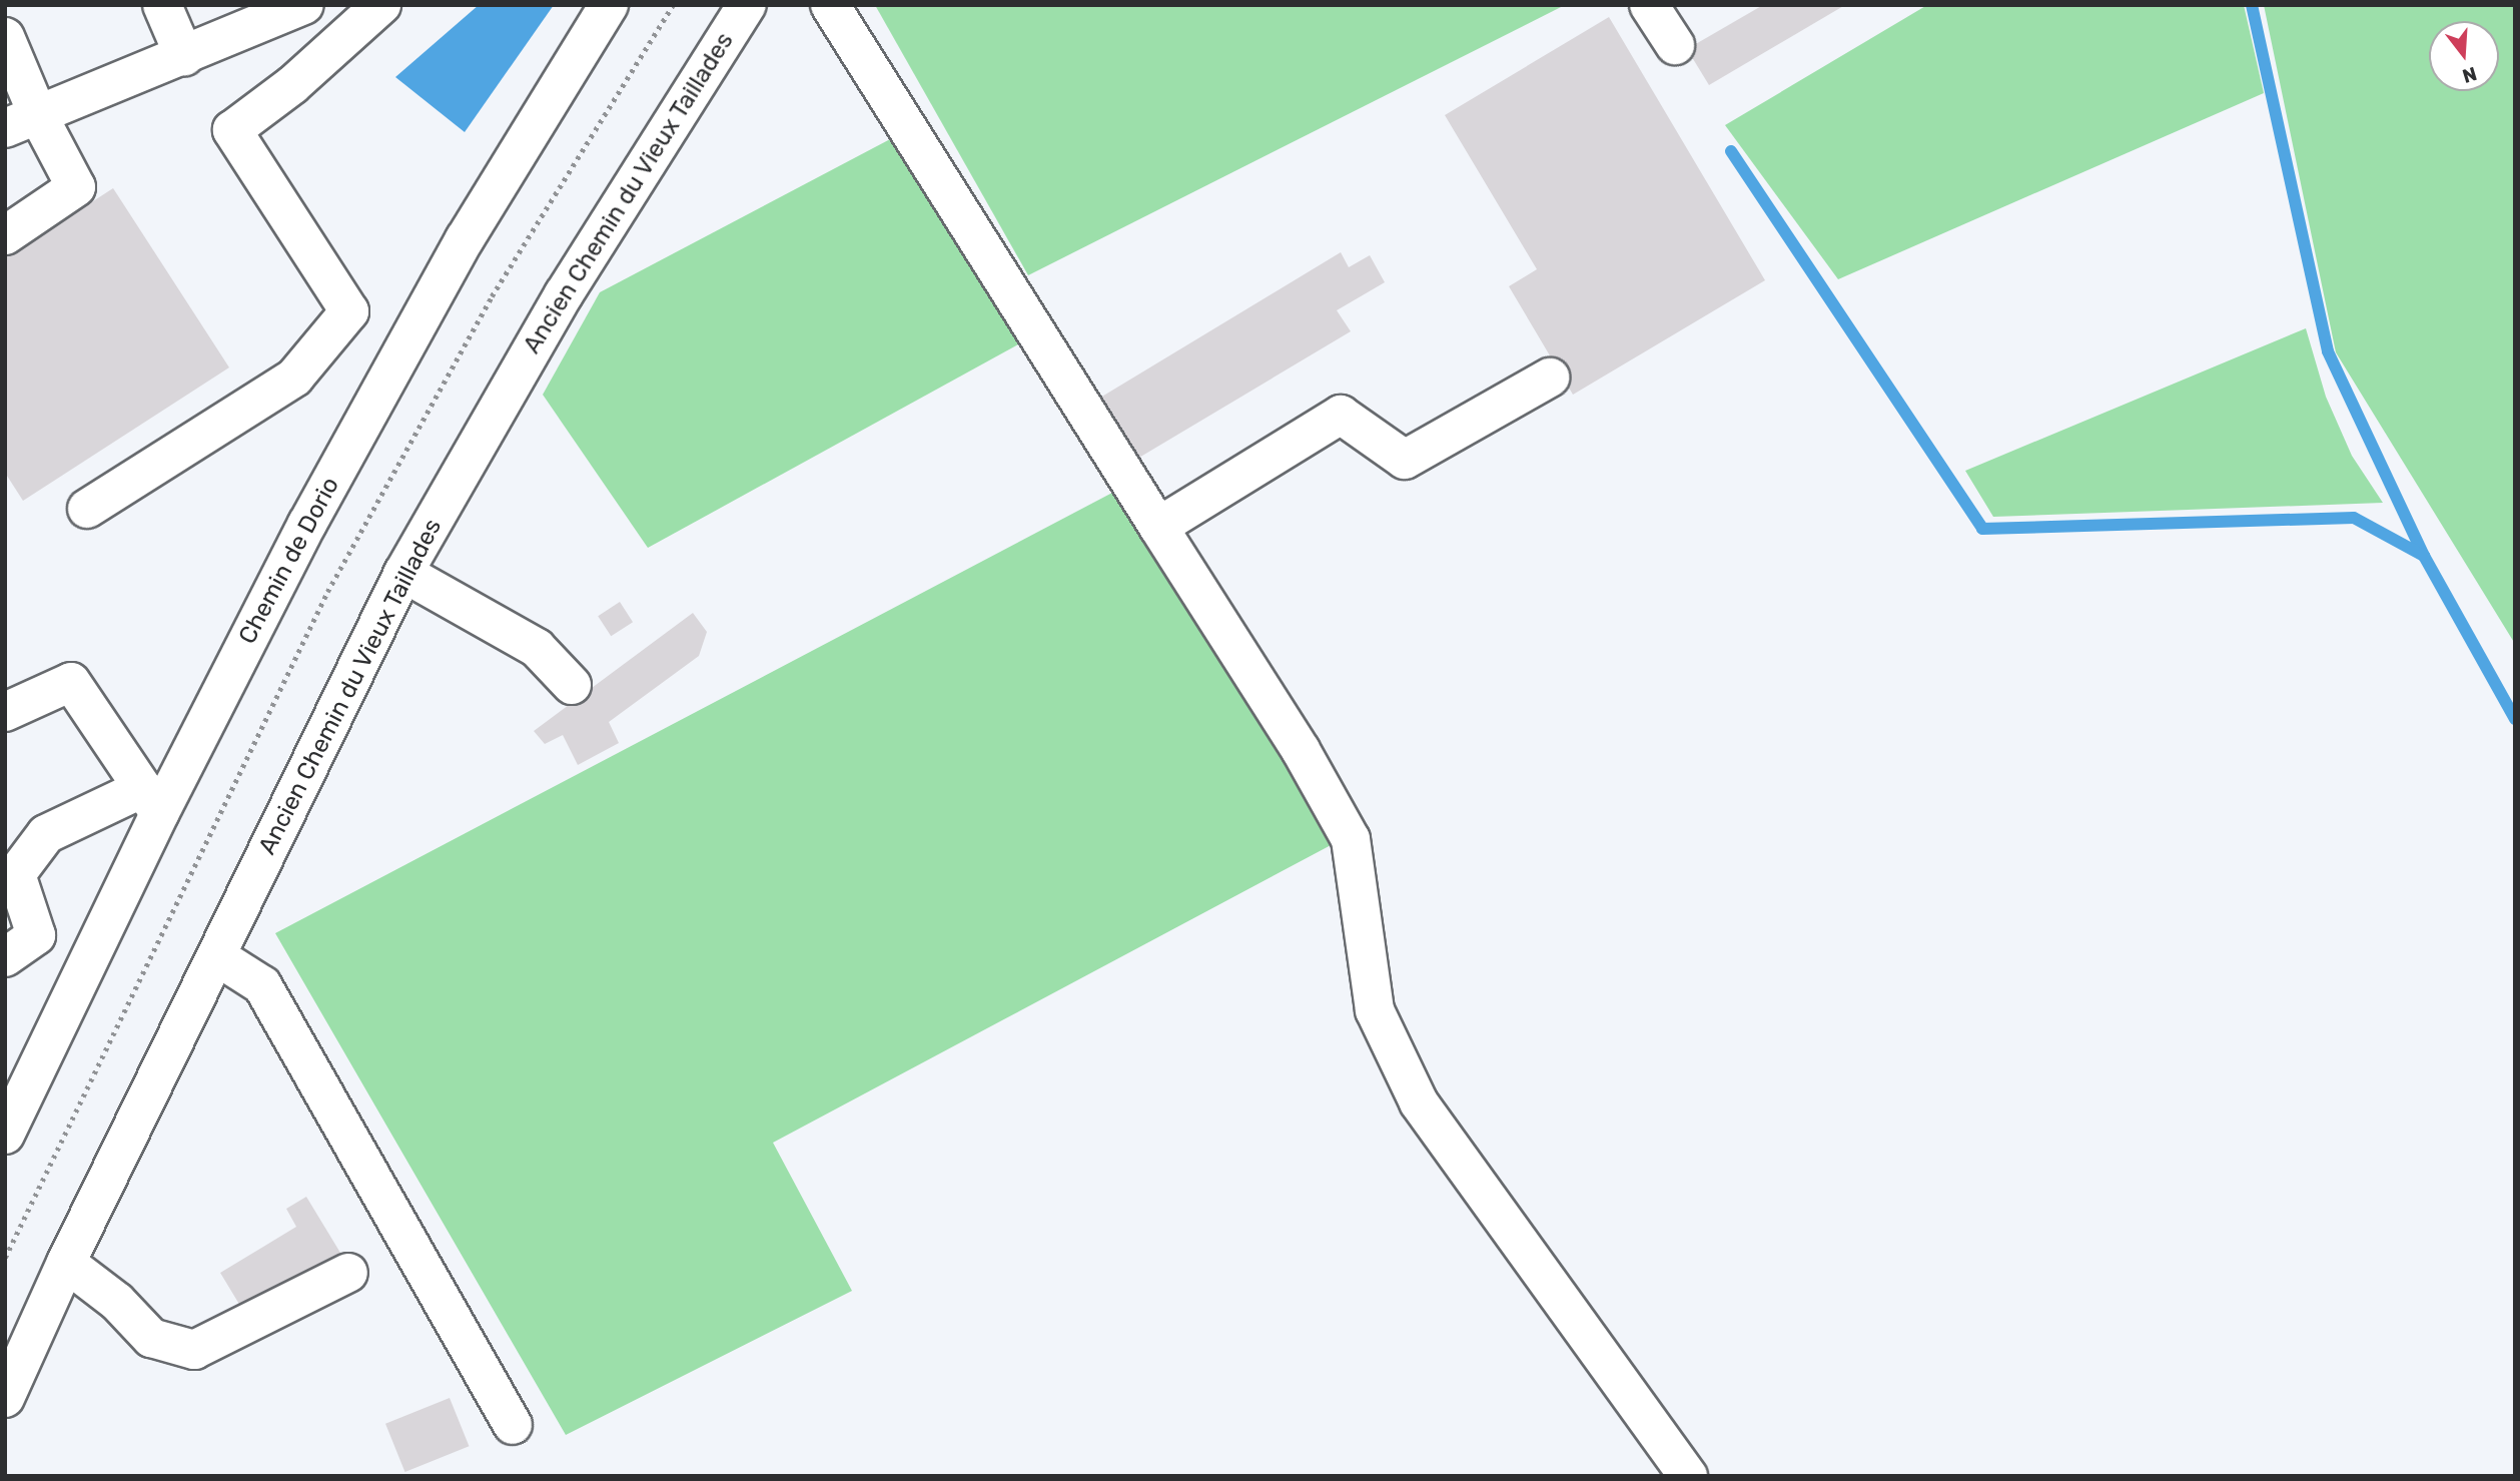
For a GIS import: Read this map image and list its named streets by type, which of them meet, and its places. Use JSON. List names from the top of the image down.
{
  "streets": {
    "street": ["Ancien Chemin du Vieux Taillades", "Chemin de Dorio"]
  },
  "north": "bottom"
}
